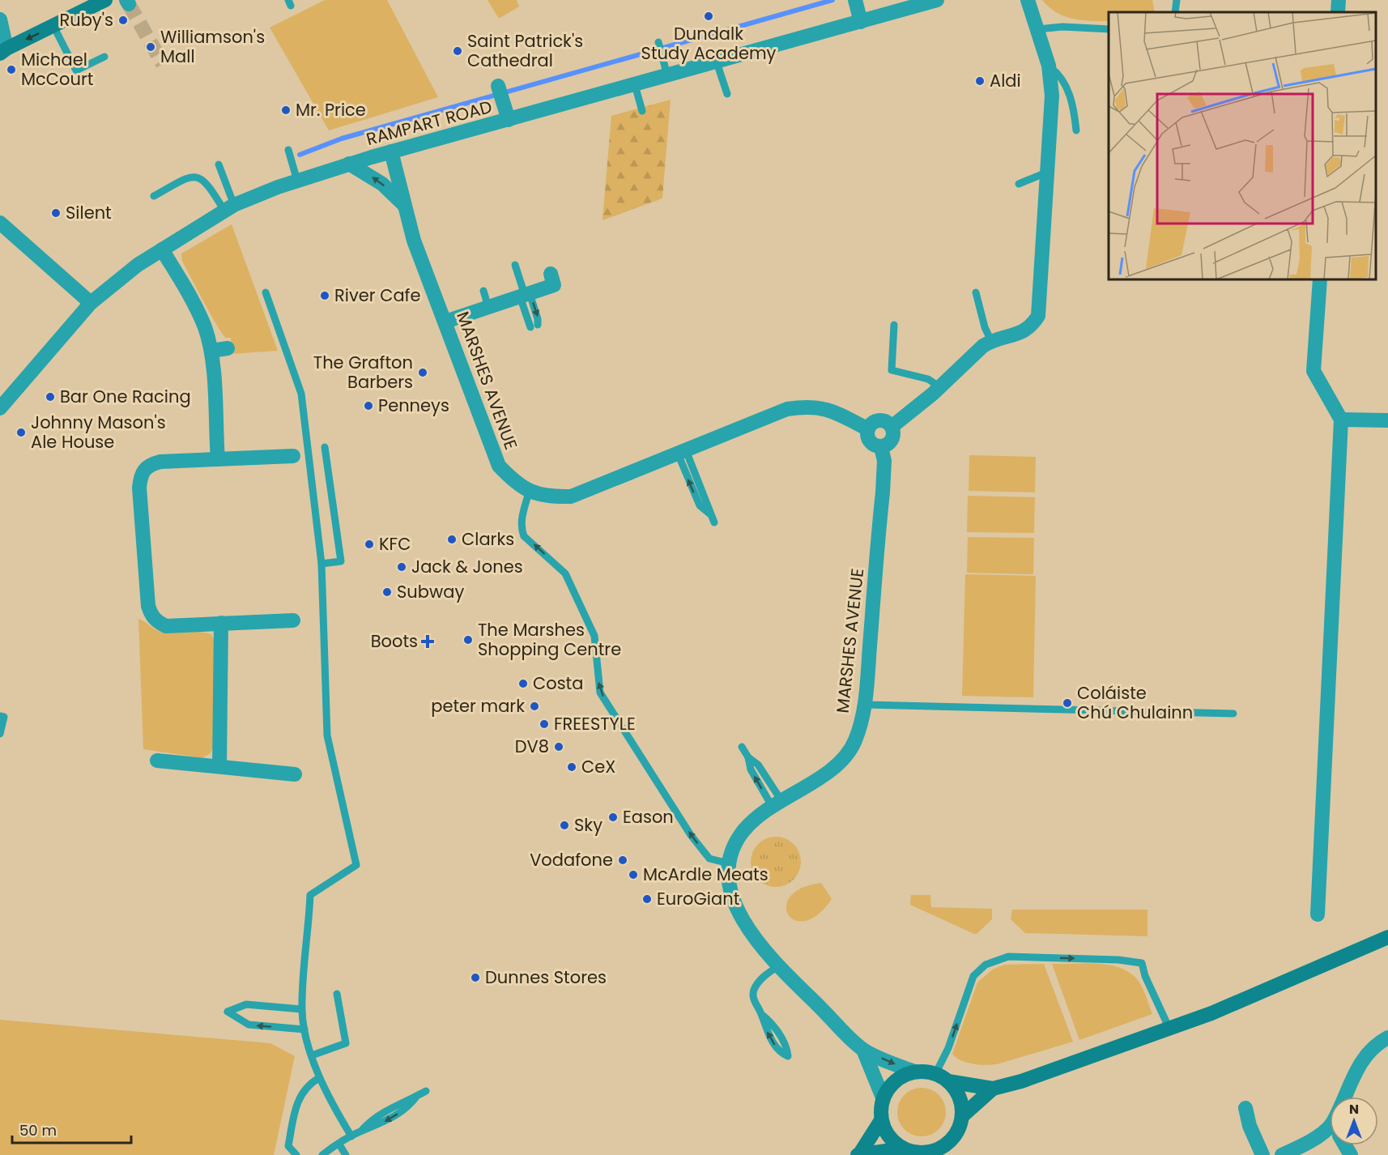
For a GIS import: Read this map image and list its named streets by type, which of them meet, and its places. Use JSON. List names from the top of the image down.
{
  "streets": {
    "street": ["RAMPART ROAD", "MARSHES AVENUE"]
  },
  "crossings": [
    ["RAMPART ROAD", "MARSHES AVENUE"]
  ],
  "places": {
    "other": [
      "Dundalk Study Academy",
      "Ruby's",
      "Williamson's Mall",
      "Saint Patrick's Cathedral",
      "Michael McCourt",
      "Aldi",
      "Mr. Price",
      "Silent",
      "River Cafe",
      "The Grafton Barbers",
      "Bar One Racing",
      "Penneys",
      "Johnny Mason's Ale House",
      "Clarks",
      "KFC",
      "Jack & Jones",
      "Subway",
      "The Marshes Shopping Centre",
      "Costa",
      "Coláiste Chú Chulainn",
      "peter mark",
      "FREESTYLE",
      "DV8",
      "CeX",
      "Eason",
      "Sky",
      "Vodafone",
      "McArdle Meats",
      "EuroGiant",
      "Dunnes Stores"
    ],
    "health": ["Boots"]
  },
  "scale_bar": "50 m",
  "north": "top"
}
